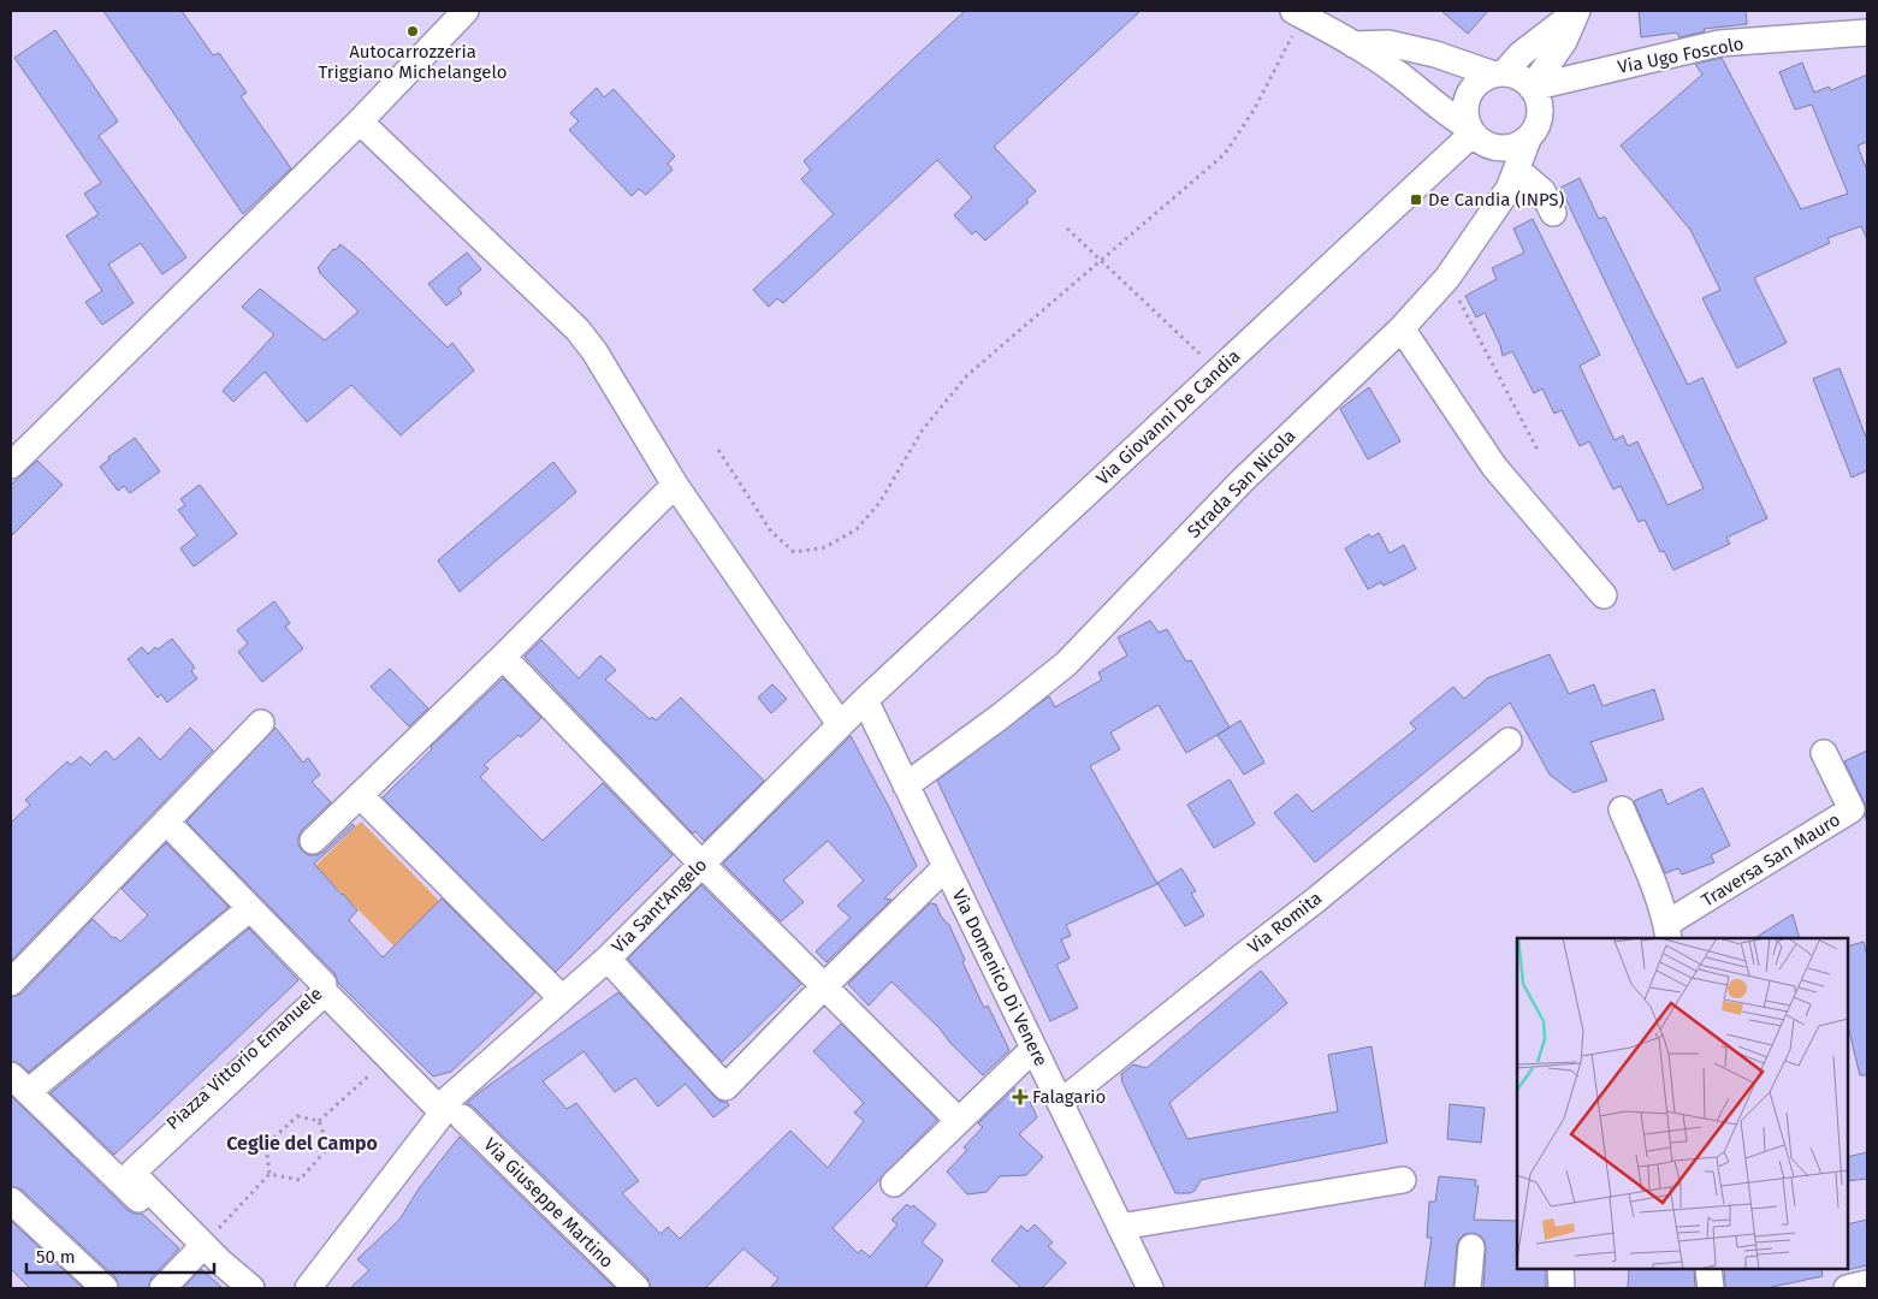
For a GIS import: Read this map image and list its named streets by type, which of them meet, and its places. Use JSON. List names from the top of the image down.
{
  "streets": {
    "street": [
      "Via Ugo Foscolo",
      "Via Giovanni De Candia",
      "Strada San Nicola",
      "Traversa San Mauro",
      "Via Sant'Angelo",
      "Via Romita",
      "Via Domenico Di Venere",
      "Piazza Vittorio Emanuele",
      "Via Giuseppe Martino"
    ]
  },
  "crossings": [
    ["Via Ugo Foscolo", "Via Giovanni De Candia"],
    ["Via Ugo Foscolo", "Strada San Nicola"],
    ["Via Giovanni De Candia", "Strada San Nicola"],
    ["Via Giovanni De Candia", "Via Sant'Angelo"],
    ["Via Giovanni De Candia", "Via Domenico Di Venere"],
    ["Strada San Nicola", "Via Domenico Di Venere"],
    ["Via Sant'Angelo", "Via Domenico Di Venere"],
    ["Via Sant'Angelo", "Piazza Vittorio Emanuele"],
    ["Via Sant'Angelo", "Via Giuseppe Martino"],
    ["Via Romita", "Via Domenico Di Venere"],
    ["Piazza Vittorio Emanuele", "Via Giuseppe Martino"]
  ],
  "districts": ["Ceglie del Campo"],
  "places": {
    "other": ["Autocarrozzeria Triggiano Michelangelo"],
    "transit": ["De Candia (INPS)"],
    "health": ["Falagario"]
  },
  "scale_bar": "50 m"
}
